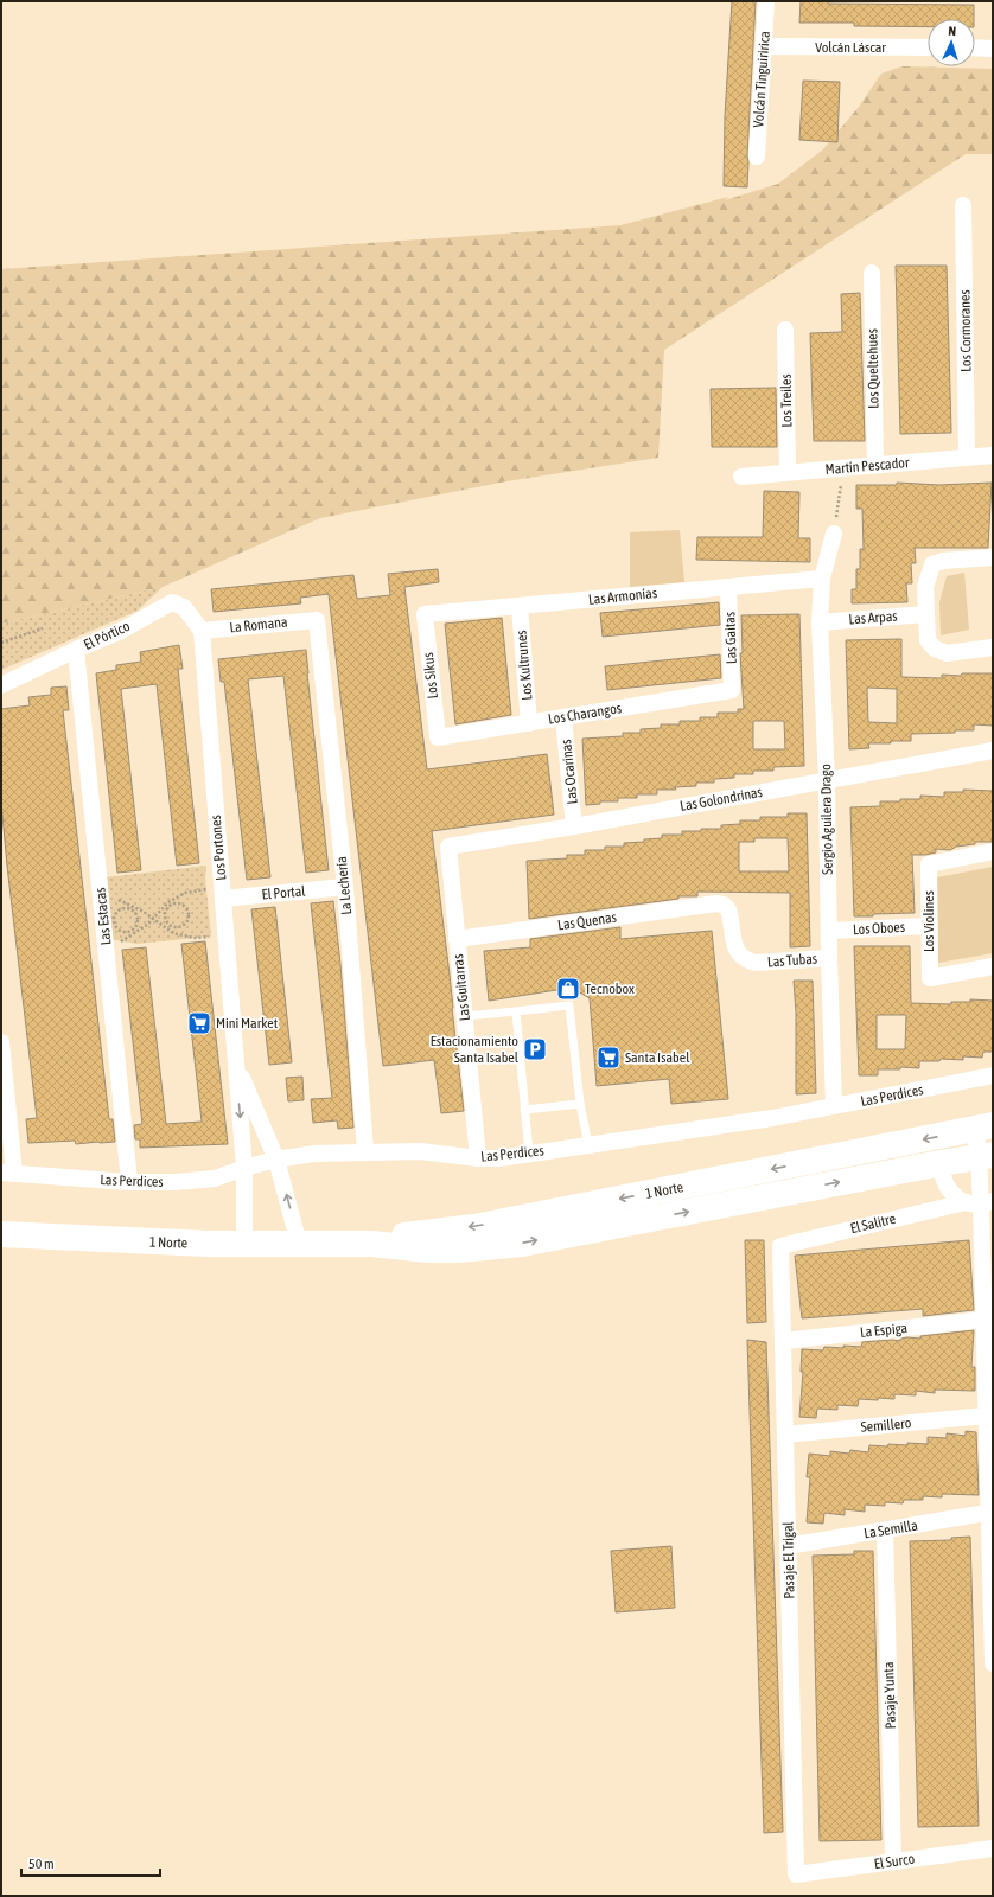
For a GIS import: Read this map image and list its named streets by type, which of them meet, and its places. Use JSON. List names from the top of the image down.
{
  "streets": {
    "main road": ["1 Norte"],
    "street": [
      "Volcán Láscar",
      "Volcán Tinguiririca",
      "Los Cormoranes",
      "Los Queltehues",
      "Los Treiles",
      "Martín Pescador",
      "Las Armonías",
      "Las Arpas",
      "La Romana",
      "El Pórtico",
      "Las Gaitas",
      "Los Kultrunes",
      "Los Sikus",
      "Los Charangos",
      "Las Ocarinas",
      "Las Golondrinas",
      "Sergio Aguilera Drago",
      "Los Portones",
      "La Lechería",
      "El Portal",
      "Las Estacas",
      "Las Quenas",
      "Los Violines",
      "Los Oboes",
      "Las Tubas",
      "Las Guitarras",
      "Las Perdices",
      "El Salitre",
      "La Espiga",
      "Semillero",
      "La Semilla",
      "Pasaje El Trigal",
      "Pasaje Yunta",
      "El Surco"
    ]
  },
  "crossings": [
    ["Volcán Láscar", "Volcán Tinguiririca"],
    ["Los Cormoranes", "Martín Pescador"],
    ["Los Queltehues", "Martín Pescador"],
    ["Los Treiles", "Martín Pescador"],
    ["Las Armonías", "Las Gaitas"],
    ["Las Armonías", "Los Kultrunes"],
    ["Las Armonías", "Los Sikus"],
    ["Las Armonías", "Sergio Aguilera Drago"],
    ["Las Arpas", "Sergio Aguilera Drago"],
    ["La Romana", "El Pórtico"],
    ["La Romana", "Los Portones"],
    ["La Romana", "La Lechería"],
    ["El Pórtico", "Los Portones"],
    ["El Pórtico", "Las Estacas"],
    ["Las Gaitas", "Los Charangos"],
    ["Los Kultrunes", "Los Charangos"],
    ["Los Sikus", "Los Charangos"],
    ["Los Charangos", "Las Ocarinas"],
    ["Las Ocarinas", "Las Golondrinas"],
    ["Las Golondrinas", "Sergio Aguilera Drago"],
    ["Las Golondrinas", "Las Guitarras"],
    ["Sergio Aguilera Drago", "Los Oboes"],
    ["Sergio Aguilera Drago", "Las Tubas"],
    ["Sergio Aguilera Drago", "Las Perdices"],
    ["Los Portones", "El Portal"],
    ["Los Portones", "Las Perdices"],
    ["Los Portones", "1 Norte"],
    ["La Lechería", "El Portal"],
    ["La Lechería", "Las Perdices"],
    ["Las Estacas", "Las Perdices"],
    ["Las Quenas", "Las Tubas"],
    ["Las Quenas", "Las Guitarras"],
    ["Los Violines", "Los Oboes"],
    ["Las Guitarras", "Las Perdices"],
    ["El Salitre", "Pasaje El Trigal"],
    ["La Espiga", "Pasaje El Trigal"],
    ["Semillero", "Pasaje El Trigal"],
    ["La Semilla", "Pasaje El Trigal"],
    ["La Semilla", "Pasaje Yunta"],
    ["Pasaje El Trigal", "El Surco"],
    ["Pasaje Yunta", "El Surco"]
  ],
  "places": {
    "shop": ["Tecnobox"],
    "supermarket": ["Mini Market", "Santa Isabel"],
    "parking": ["Estacionamiento Santa Isabel"]
  },
  "scale_bar": "50 m",
  "north": "top"
}
